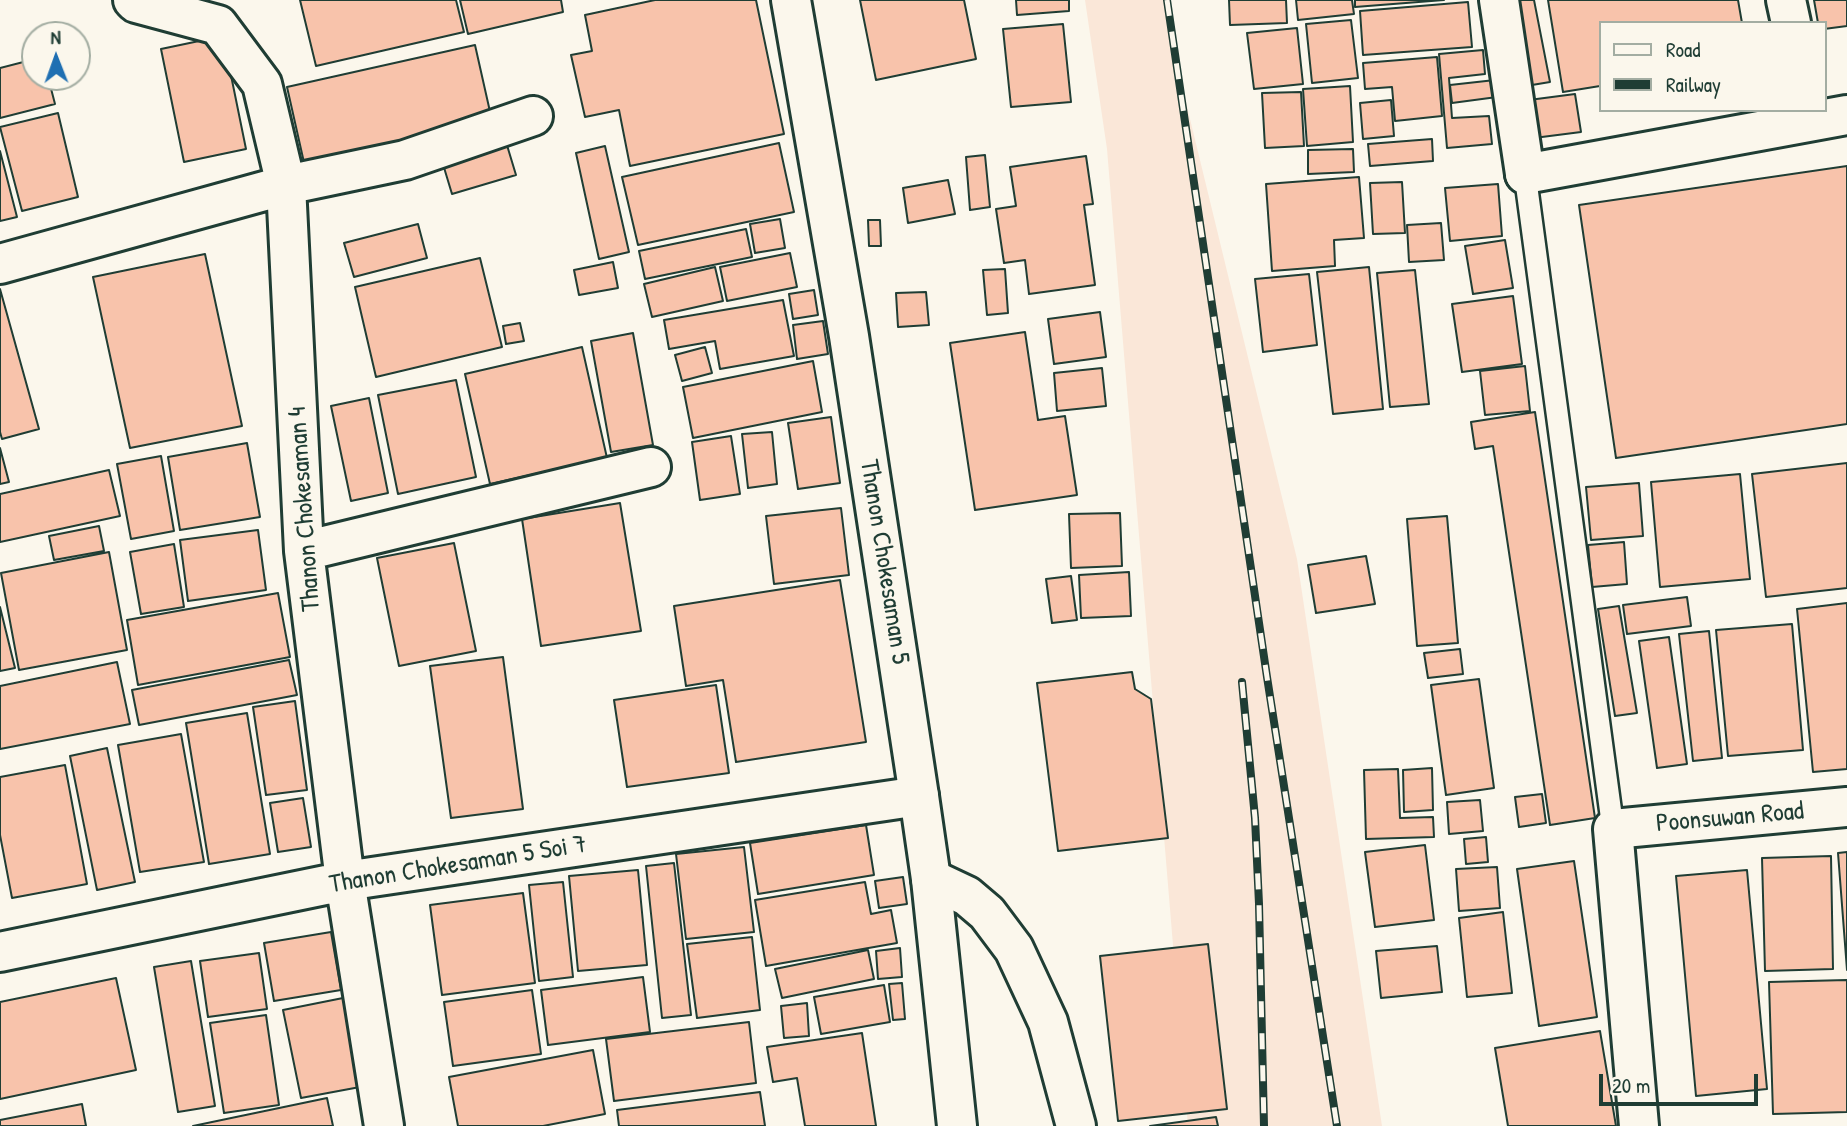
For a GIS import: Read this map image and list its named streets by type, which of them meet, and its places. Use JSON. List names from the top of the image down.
{
  "streets": {
    "street": [
      "Thanon Chokesaman 4",
      "Thanon Chokesaman 5",
      "Poonsuwan Road",
      "Thanon Chokesaman 5 Soi 7"
    ]
  },
  "crossings": [
    ["Thanon Chokesaman 4", "Thanon Chokesaman 5 Soi 7"],
    ["Thanon Chokesaman 5", "Thanon Chokesaman 5 Soi 7"]
  ],
  "legend": ["Road", "Railway"],
  "scale_bar": "20 m",
  "north": "top"
}
